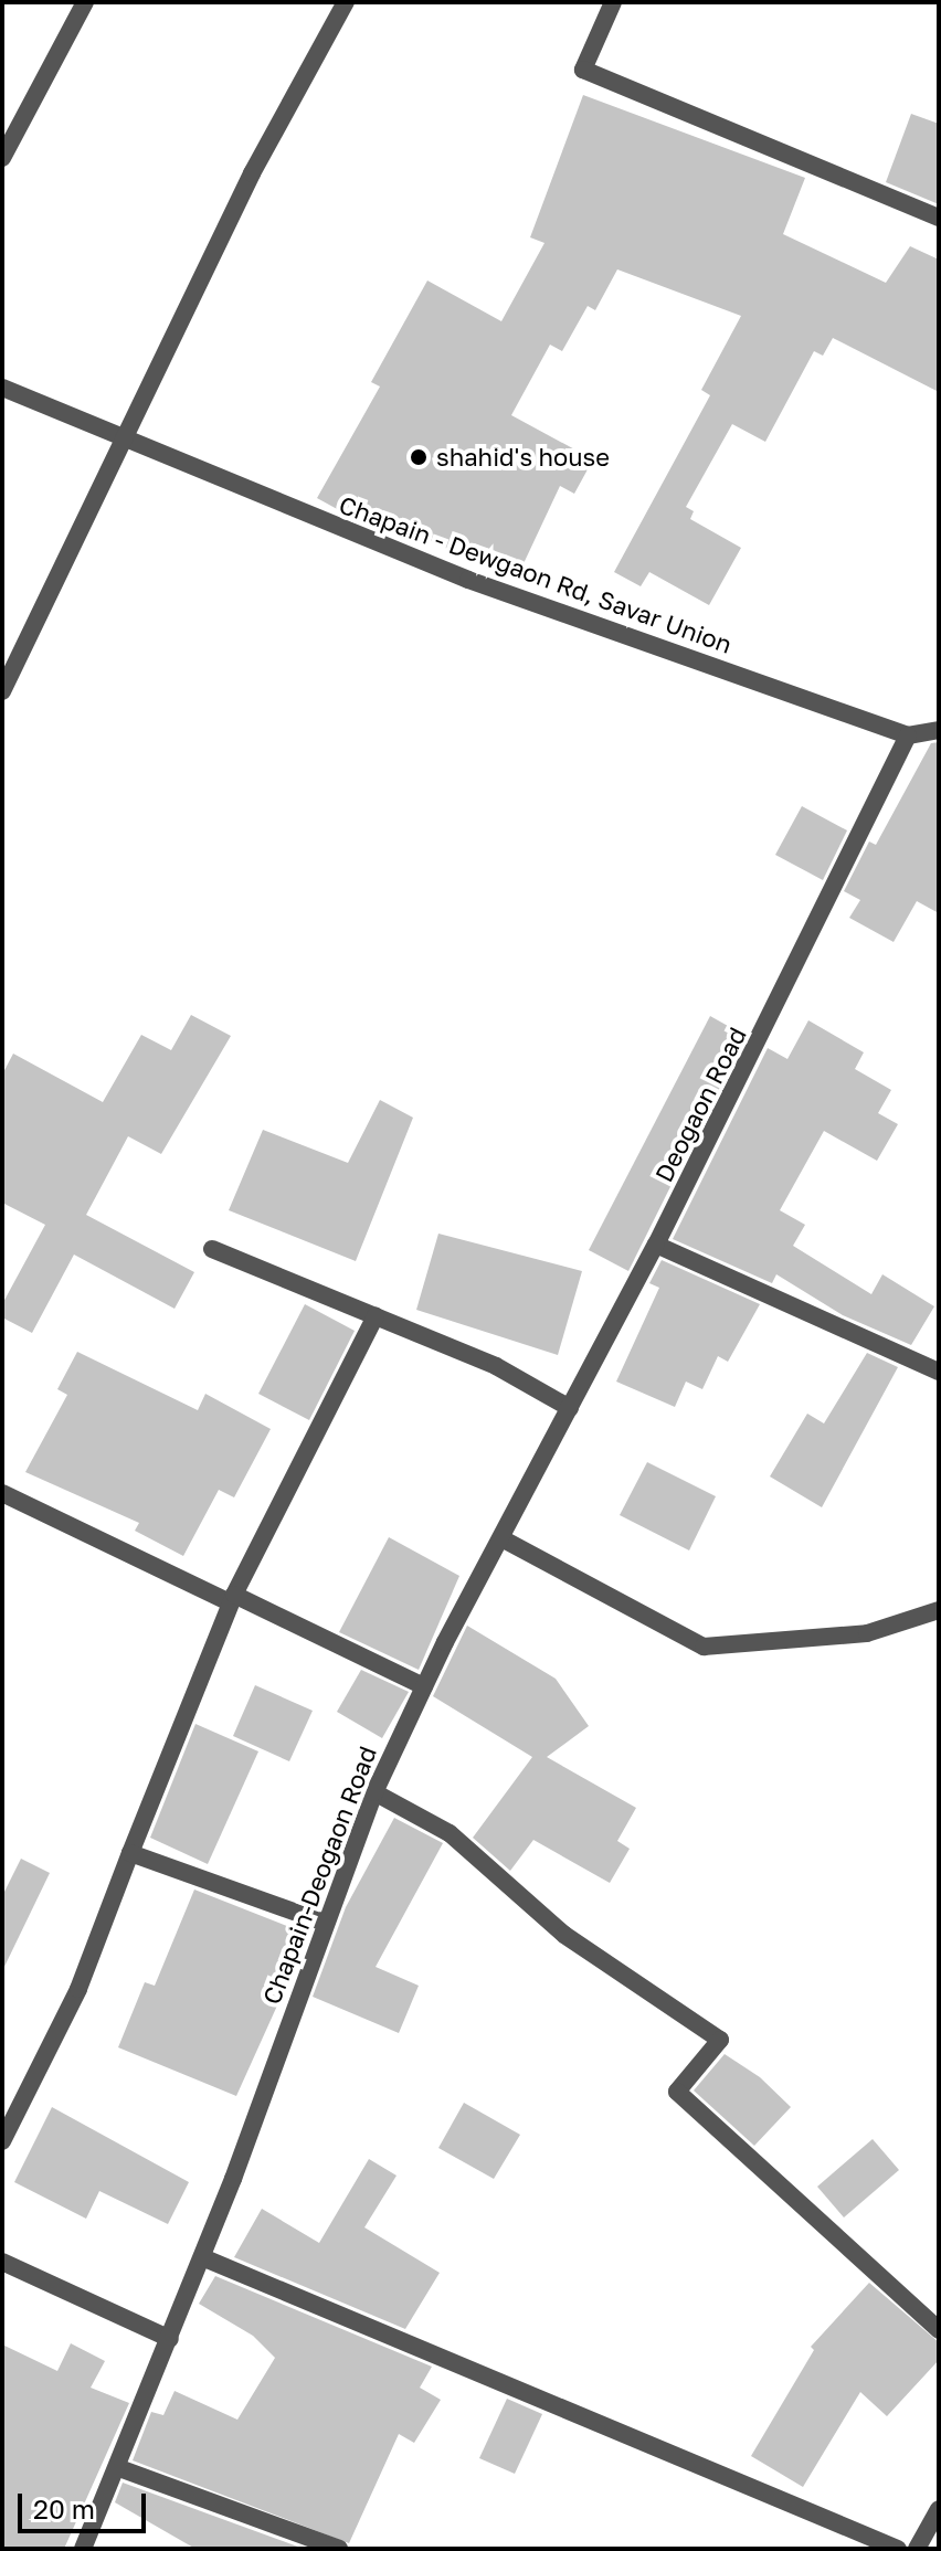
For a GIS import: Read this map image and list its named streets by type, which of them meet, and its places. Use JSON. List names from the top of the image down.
{
  "streets": {
    "street": ["Chapain - Dewgaon Rd, Savar Union", "Deogaon Road", "Chapain-Deogaon Road"]
  },
  "crossings": [
    ["Chapain - Dewgaon Rd, Savar Union", "Deogaon Road"],
    ["Deogaon Road", "Chapain-Deogaon Road"]
  ],
  "places": ["shahid's house"],
  "scale_bar": "20 m"
}
